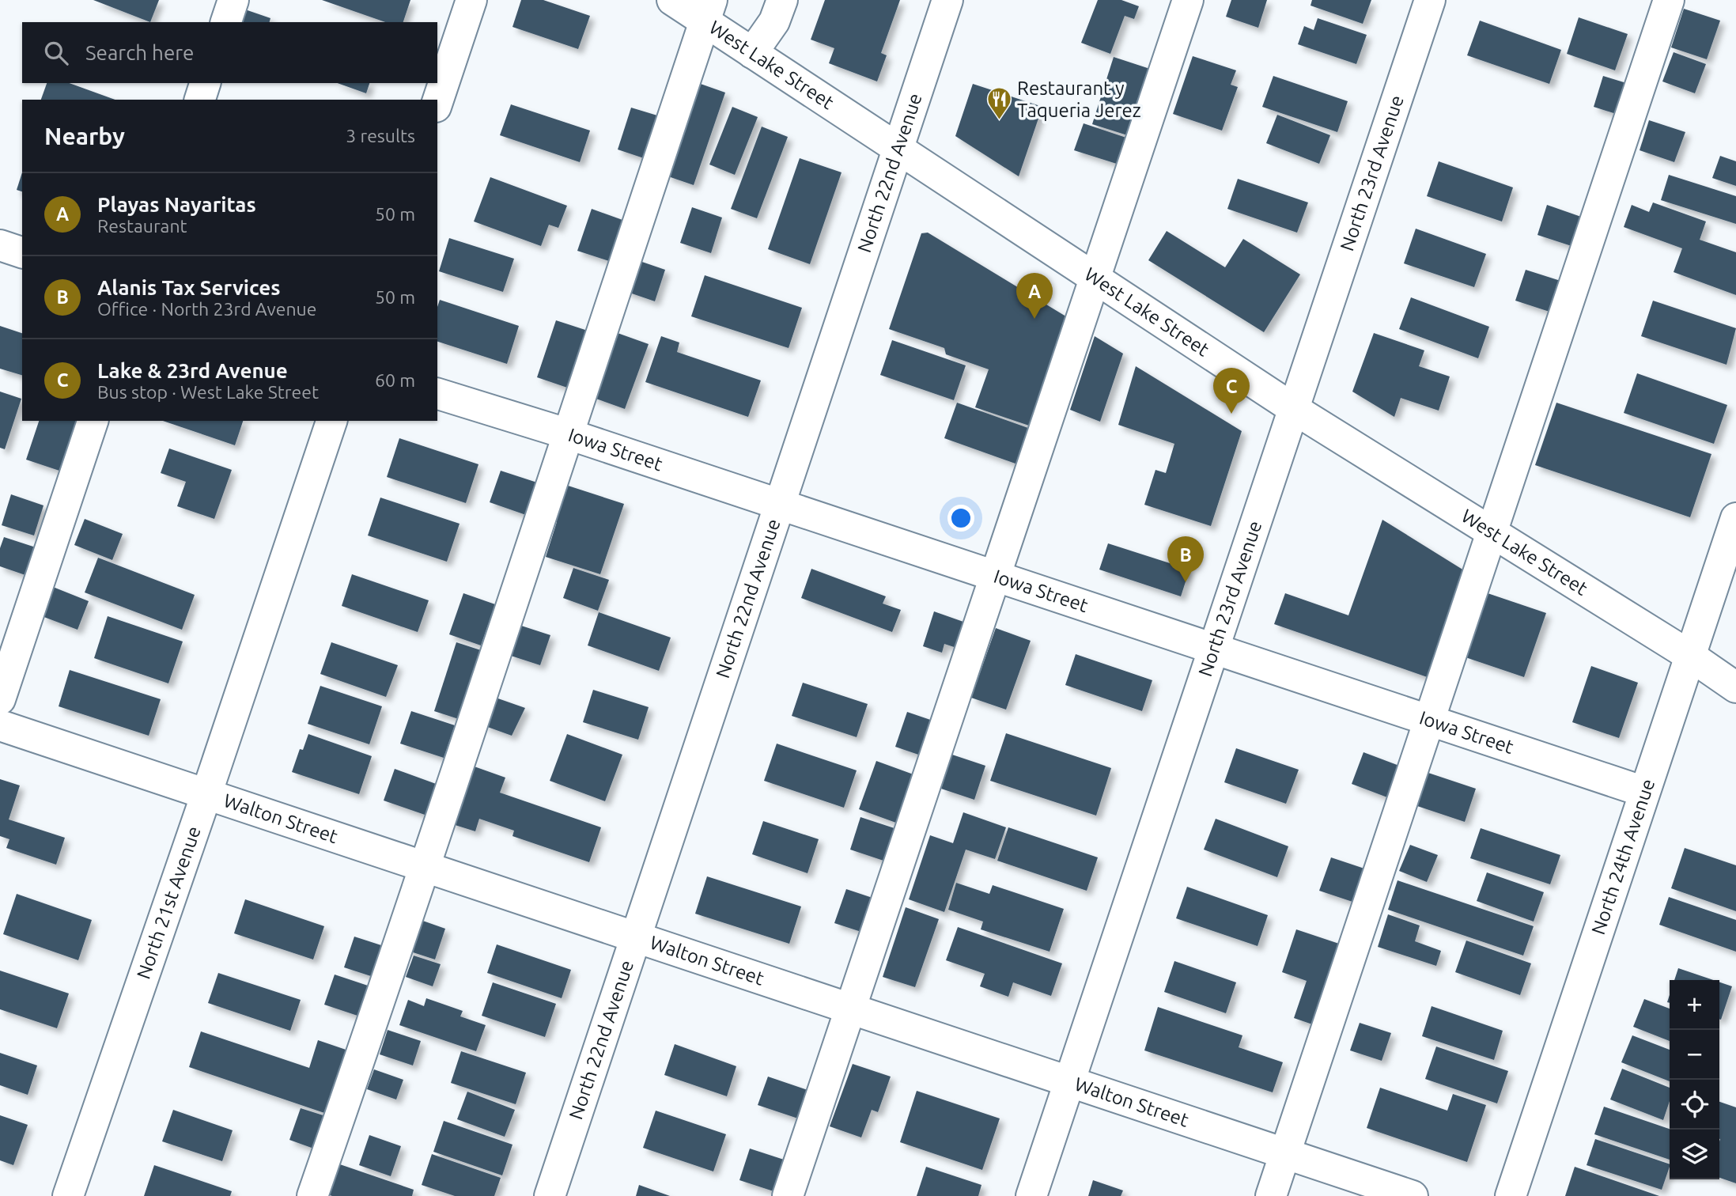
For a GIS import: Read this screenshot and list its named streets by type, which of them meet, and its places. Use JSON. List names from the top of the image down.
{
  "streets": {
    "street": [
      "West Lake Street",
      "North 22nd Avenue",
      "North 23rd Avenue",
      "Iowa Street",
      "Walton Street",
      "North 24th Avenue",
      "North 21st Avenue"
    ]
  },
  "crossings": [
    ["West Lake Street", "North 22nd Avenue"],
    ["West Lake Street", "North 23rd Avenue"],
    ["West Lake Street", "North 24th Avenue"],
    ["North 22nd Avenue", "Iowa Street"],
    ["North 22nd Avenue", "Walton Street"],
    ["North 23rd Avenue", "Iowa Street"],
    ["North 23rd Avenue", "Walton Street"],
    ["Iowa Street", "North 24th Avenue"],
    ["Walton Street", "North 21st Avenue"]
  ],
  "places": {
    "restaurant": ["Restaurant y Taqueria Jerez"]
  },
  "page": {
    "search": "Search here",
    "heading": ["Nearby", "3 results"],
    "list": [
      {
        "mark": "A",
        "name": "Playas Nayaritas",
        "note": "Restaurant",
        "value": "50 m"
      },
      {
        "mark": "B",
        "name": "Alanis Tax Services",
        "note": "Office · North 23rd Avenue",
        "value": "50 m"
      },
      {
        "mark": "C",
        "name": "Lake & 23rd Avenue",
        "note": "Bus stop · West Lake Street",
        "value": "60 m"
      }
    ],
    "pins": ["A", "C", "B"],
    "map_buttons": ["+", "−"]
  }
}
